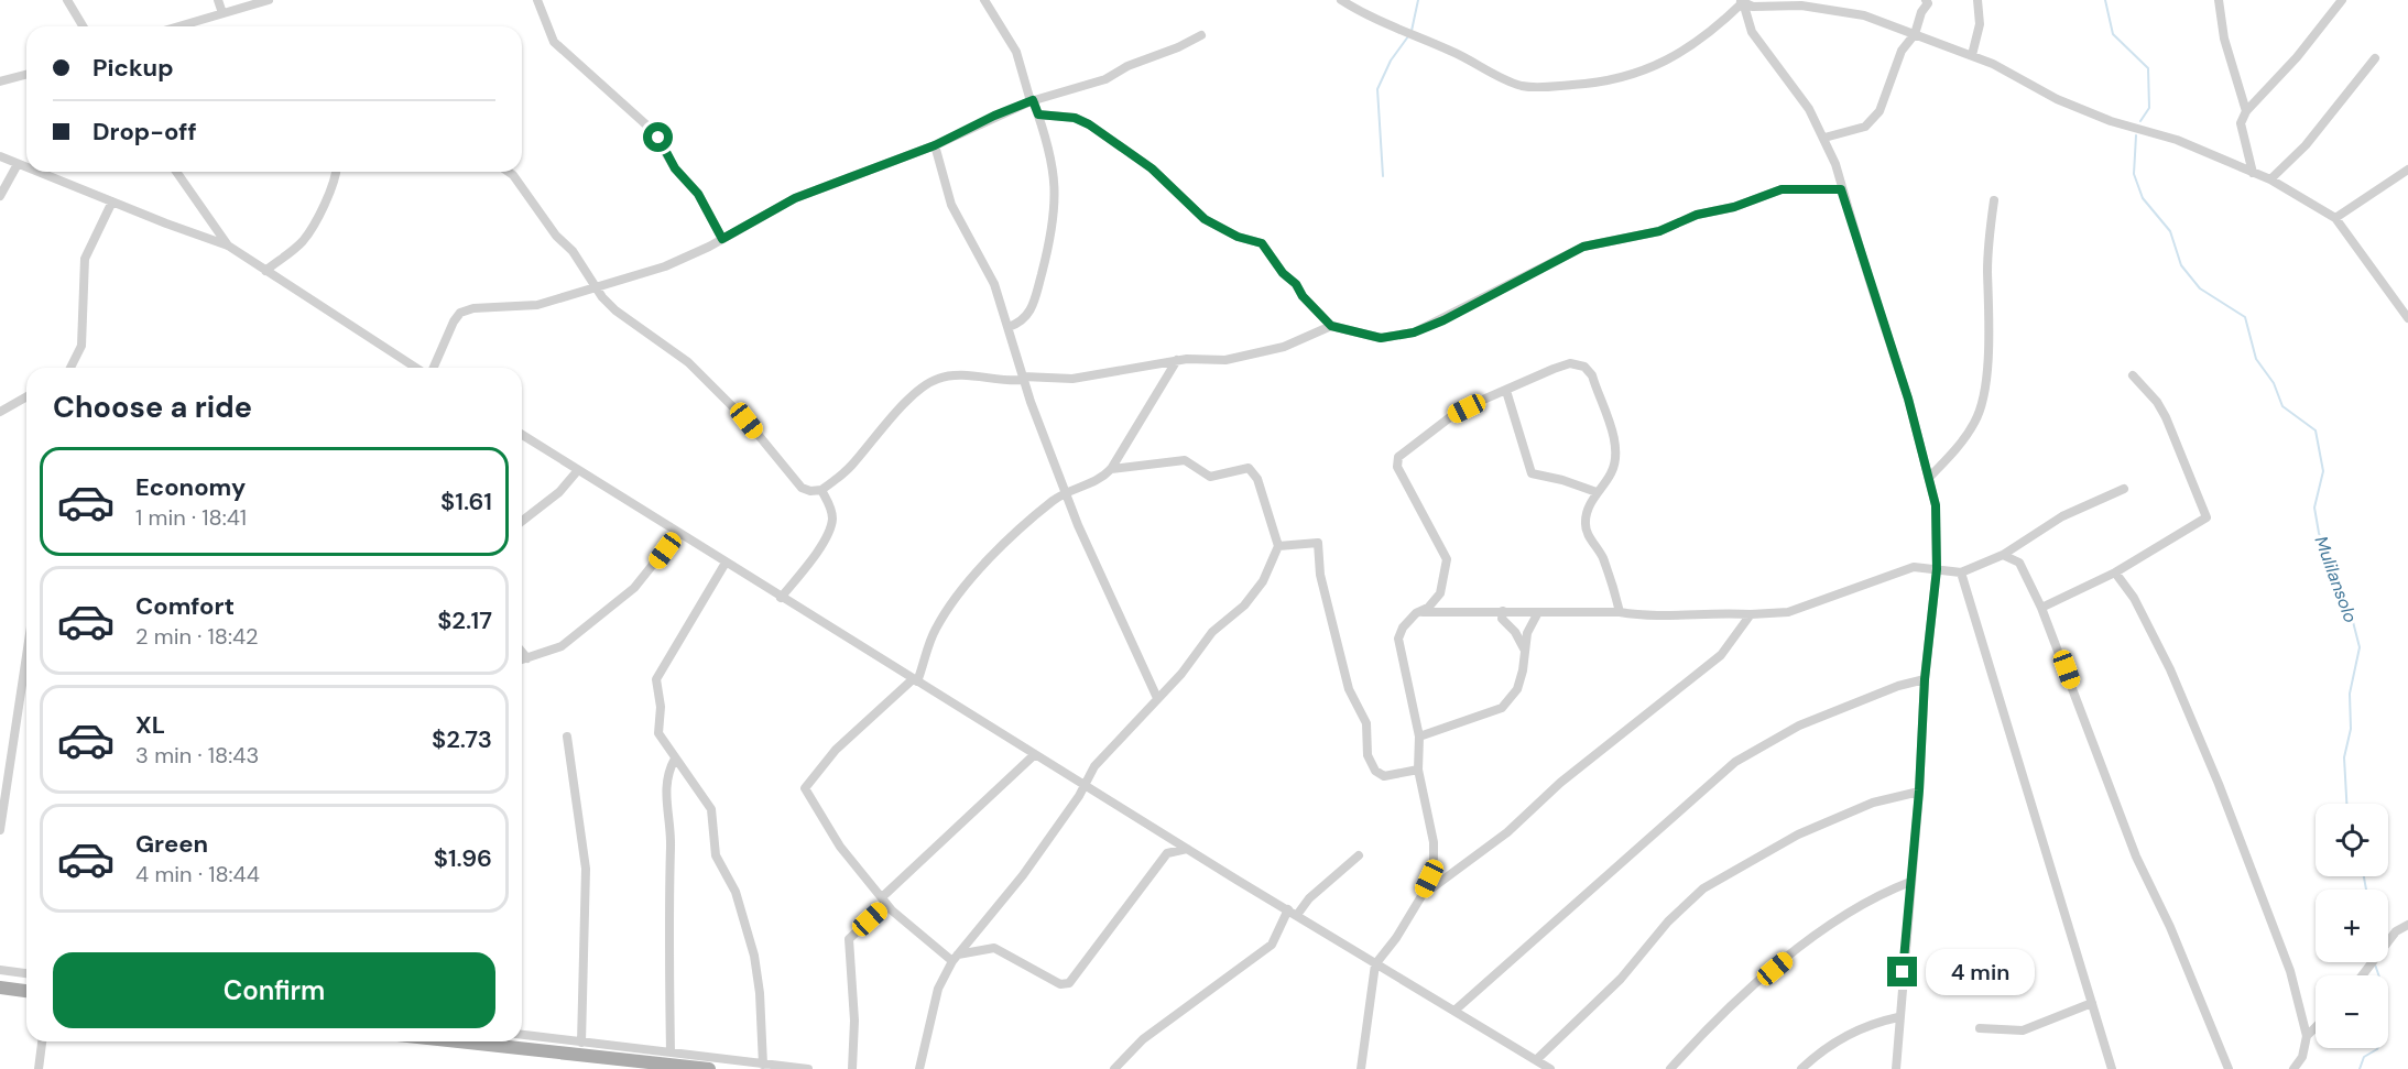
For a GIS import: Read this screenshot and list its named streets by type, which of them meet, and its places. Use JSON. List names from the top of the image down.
{
  "water": ["Mulilansolo"],
  "page": {
    "banner": ["Pickup", "Drop-off"],
    "heading": "Choose a ride",
    "list": [
      {
        "name": "Economy",
        "note": "1 min · 18:41",
        "value": "$1.61"
      },
      {
        "name": "Comfort",
        "note": "2 min · 18:42",
        "value": "$2.17"
      },
      {
        "name": "XL",
        "note": "3 min · 18:43",
        "value": "$2.73"
      },
      {
        "name": "Green",
        "note": "4 min · 18:44",
        "value": "$1.96"
      }
    ],
    "map_buttons": ["+", "−"],
    "buttons": "Confirm",
    "bubble": "4 min"
  }
}
